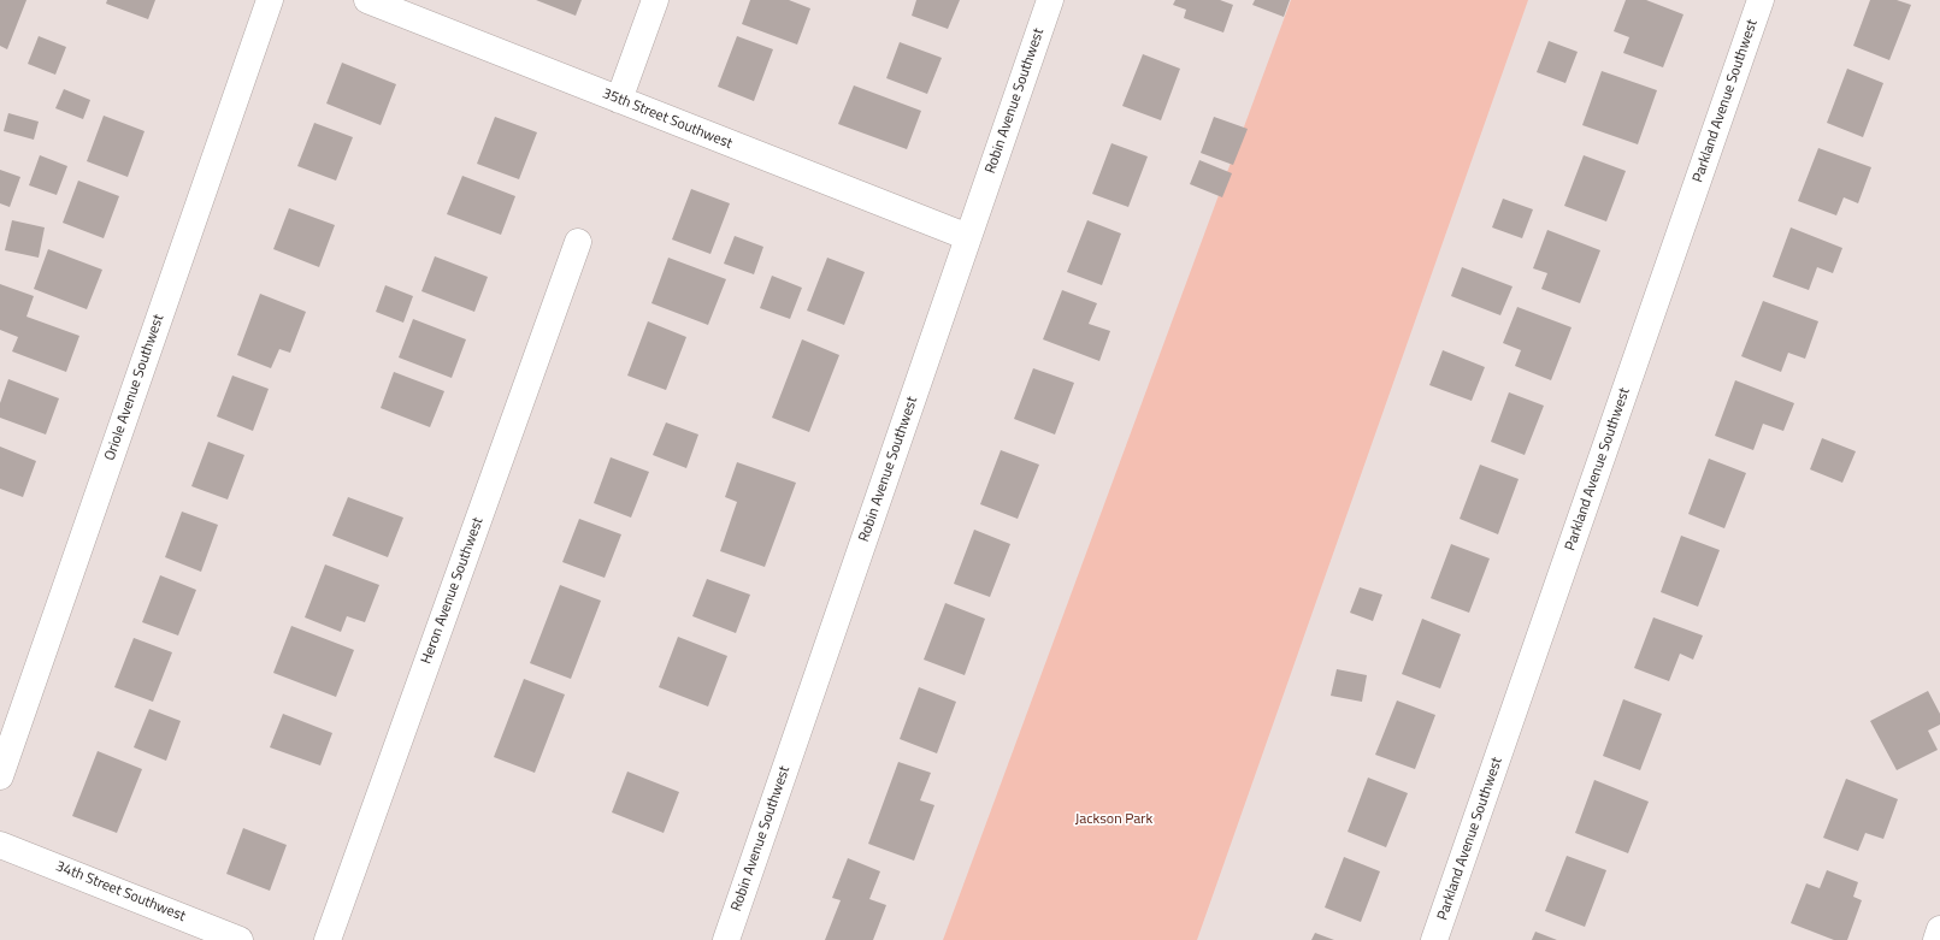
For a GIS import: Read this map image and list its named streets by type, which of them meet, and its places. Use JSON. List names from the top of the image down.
{
  "streets": {
    "street": [
      "Robin Avenue Southwest",
      "Parkland Avenue Southwest",
      "35th Street Southwest",
      "Oriole Avenue Southwest",
      "Heron Avenue Southwest",
      "34th Street Southwest"
    ]
  },
  "crossings": [
    ["Robin Avenue Southwest", "35th Street Southwest"]
  ],
  "parks": ["Jackson Park"]
}
